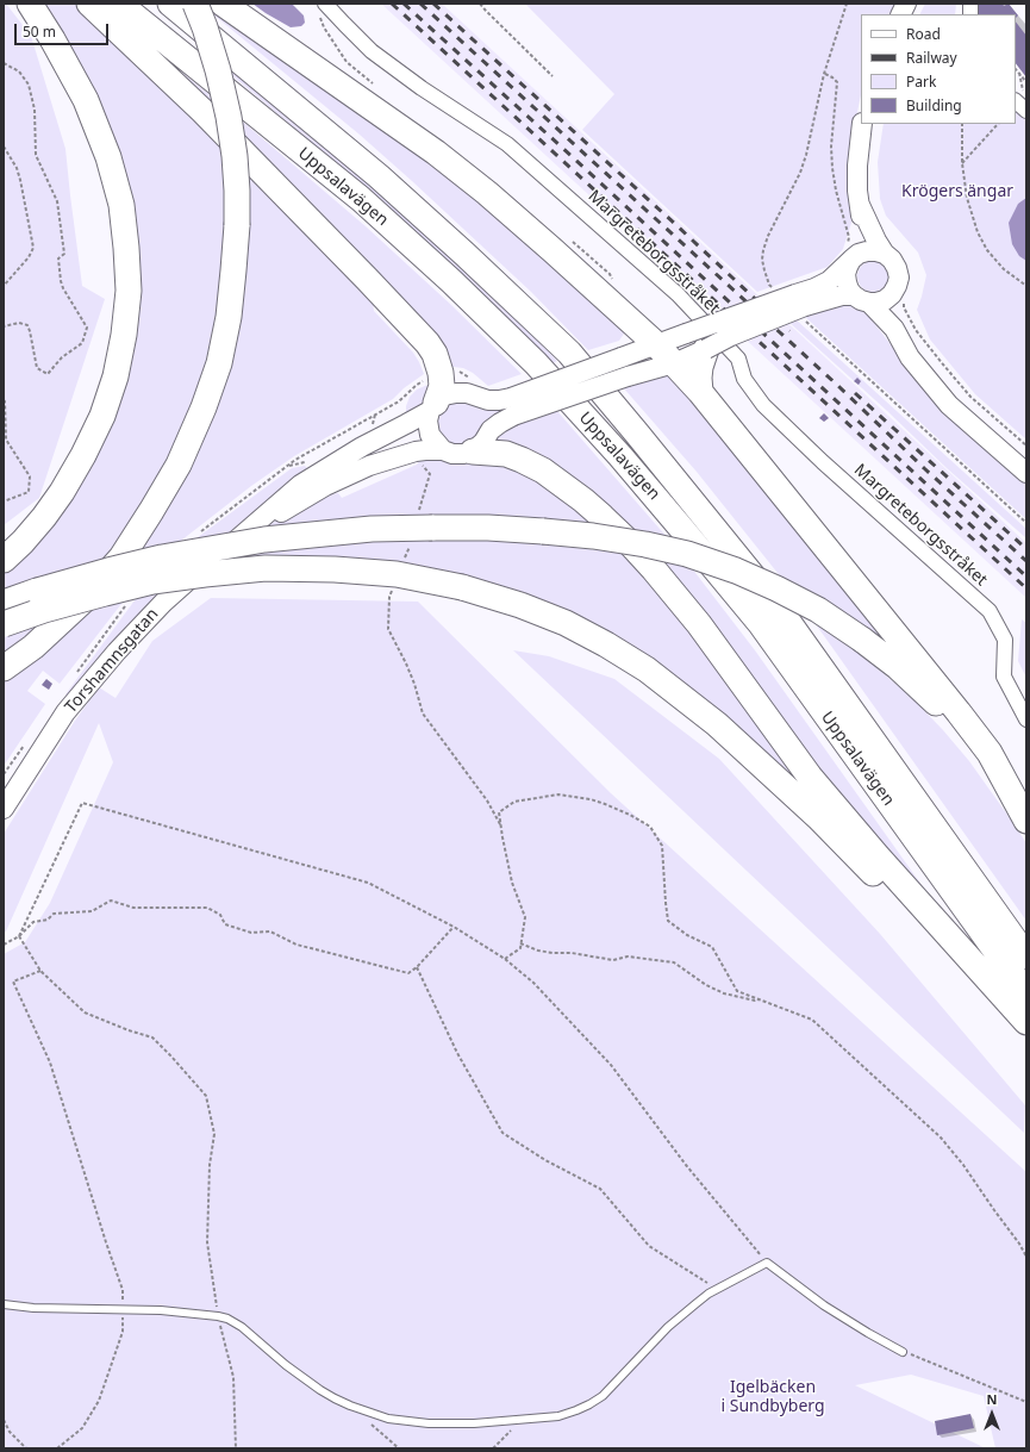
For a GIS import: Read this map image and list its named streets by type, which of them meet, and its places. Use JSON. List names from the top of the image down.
{
  "streets": {
    "highway": ["Uppsalavägen"],
    "street": ["Margreteborgsstråket", "Torshamnsgatan"]
  },
  "parks": ["Krögers ängar", "Igelbäcken i Sundbyberg"],
  "legend": [
    "Road",
    "Railway",
    "Park",
    "Building"
  ],
  "scale_bar": "50 m",
  "north": "top"
}
